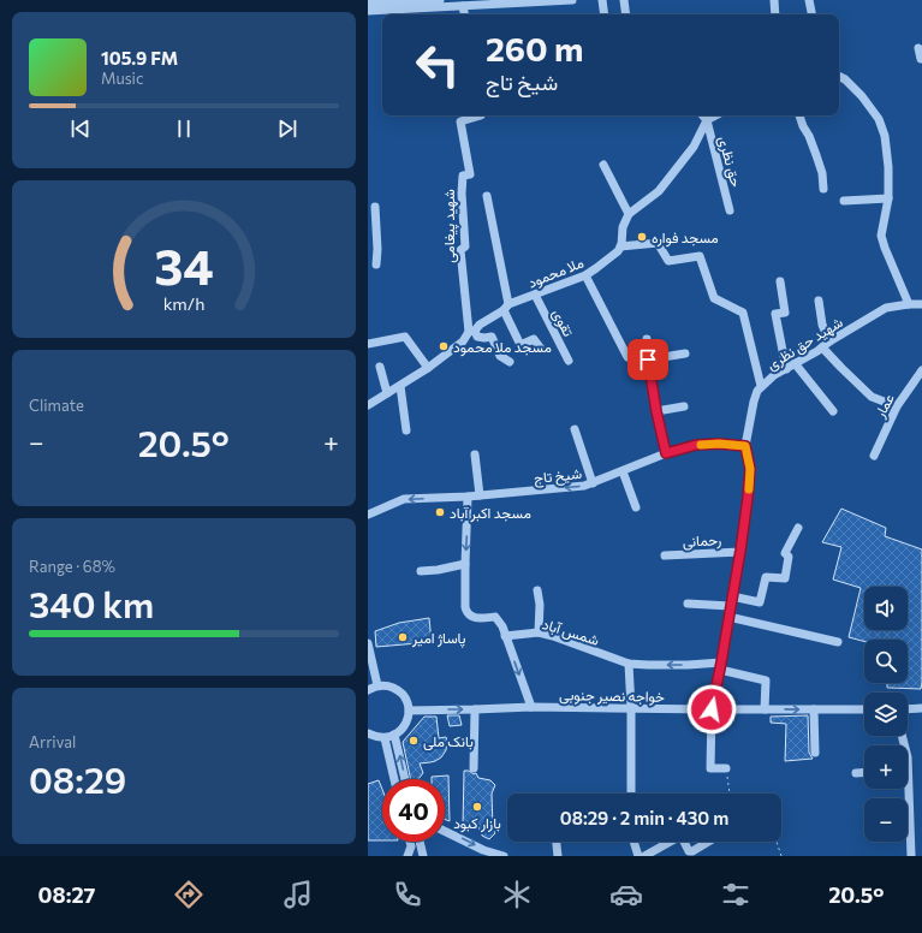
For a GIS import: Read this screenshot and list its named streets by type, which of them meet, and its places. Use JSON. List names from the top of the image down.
{
  "streets": {
    "street": [
      "حق نظری",
      "شهید پیغامی",
      "ملا محمود",
      "تقوی",
      "شهید حق نظری",
      "عمار",
      "شیخ تاج",
      "رحمانی",
      "شمس آباد",
      "خواجه نصیر جنوبی"
    ]
  },
  "crossings": [
    ["شهید پیغامی", "ملا محمود"],
    ["ملا محمود", "تقوی"],
    ["شهید حق نظری", "شیخ تاج"],
    ["شمس آباد", "خواجه نصیر جنوبی"]
  ],
  "one_way": ["شیخ تاج"],
  "places": [
    "مسجد فواره",
    "مسجد ملا محمود",
    "مسجد اکبر آباد",
    "پاساژ امیر",
    "بانک ملی",
    "بازار کبود"
  ],
  "page": {
    "turn": ["260 m", "شیخ تاج"],
    "song": ["105.9 FM", "Music"],
    "tile": [
      "Climate",
      ["Range · 68%", "340 km"],
      ["Arrival", "08:29"]
    ],
    "heat": ["−", "20.5°", "+"],
    "map_buttons": ["+", "−"],
    "limit": "40",
    "trip": "08:29 · 2 min · 430 m",
    "tabs": ["08:27", "20.5°"],
    "gauge": ["34", "km/h"]
  }
}
